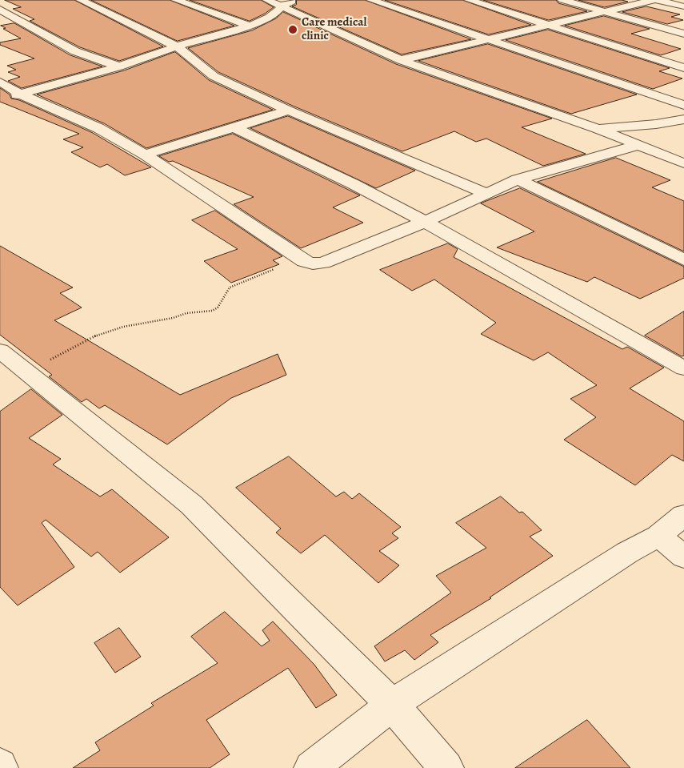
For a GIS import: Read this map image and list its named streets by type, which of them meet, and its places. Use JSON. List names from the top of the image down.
{
  "places": ["Care medical clinic"]
}
